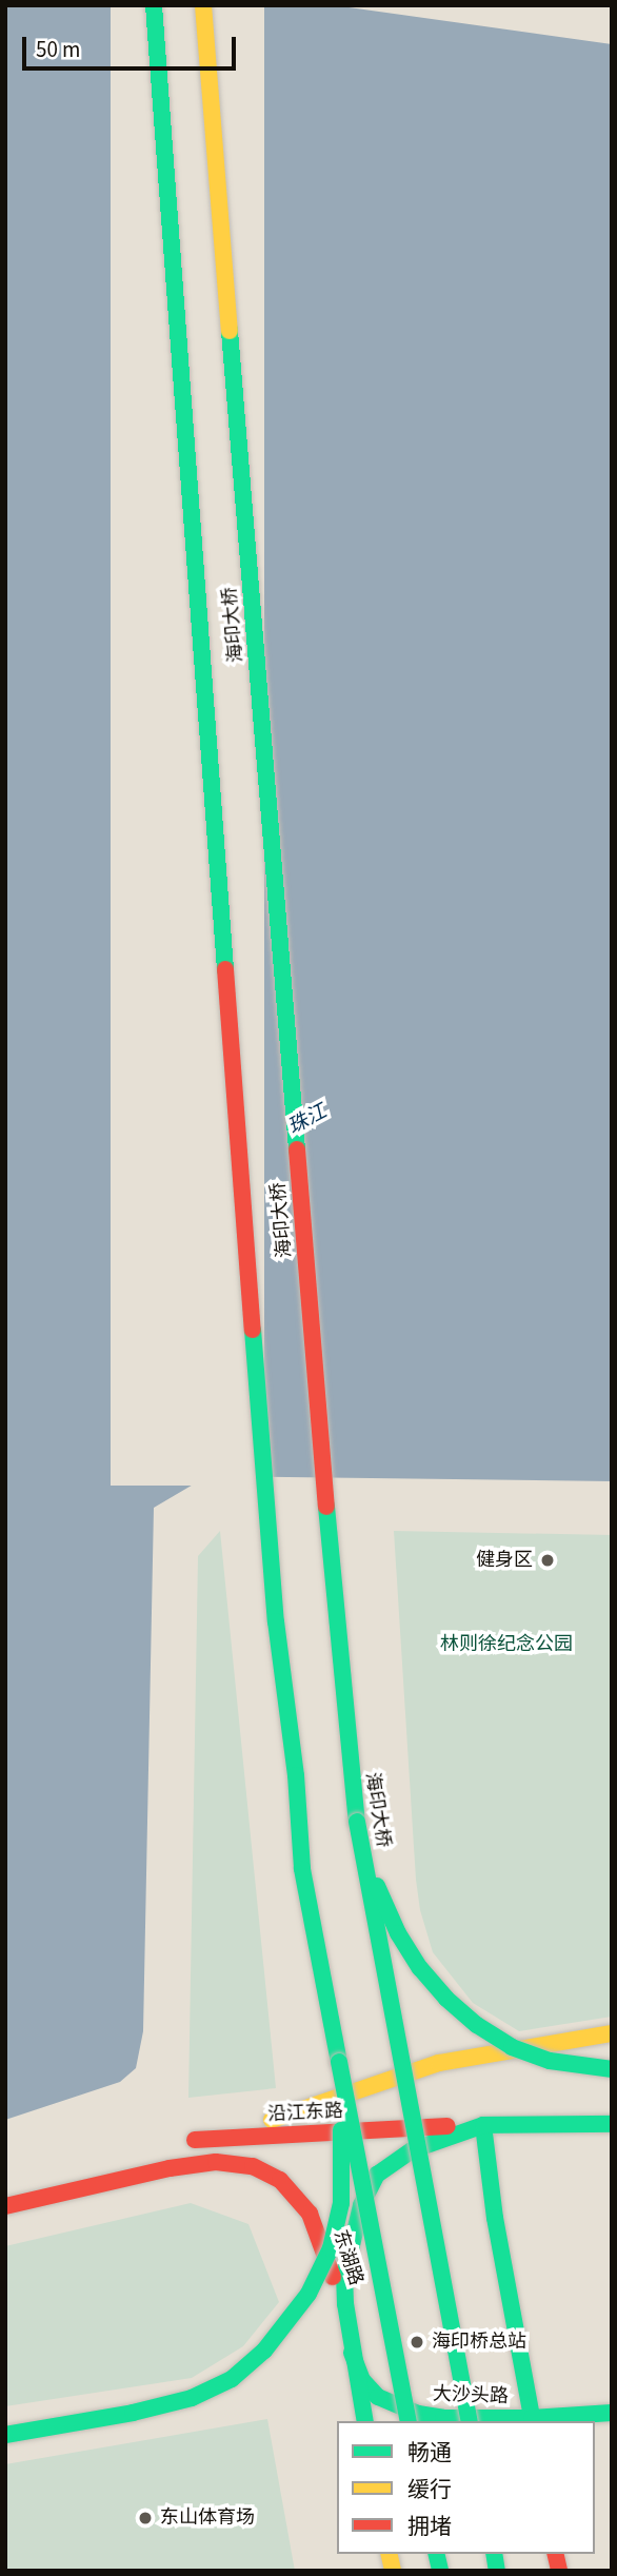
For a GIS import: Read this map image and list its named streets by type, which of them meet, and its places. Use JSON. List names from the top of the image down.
{
  "streets": {
    "main road": [
      "海印大桥",
      "沿江东路",
      "东湖路",
      "大沙头路"
    ]
  },
  "crossings": [
    ["东湖路", "大沙头路"]
  ],
  "water": ["珠江"],
  "parks": ["林则徐纪念公园"],
  "places": ["健身区", "海印桥总站", "东山体育场"],
  "legend": ["畅通", "缓行", "拥堵"],
  "scale_bar": "50 m"
}
